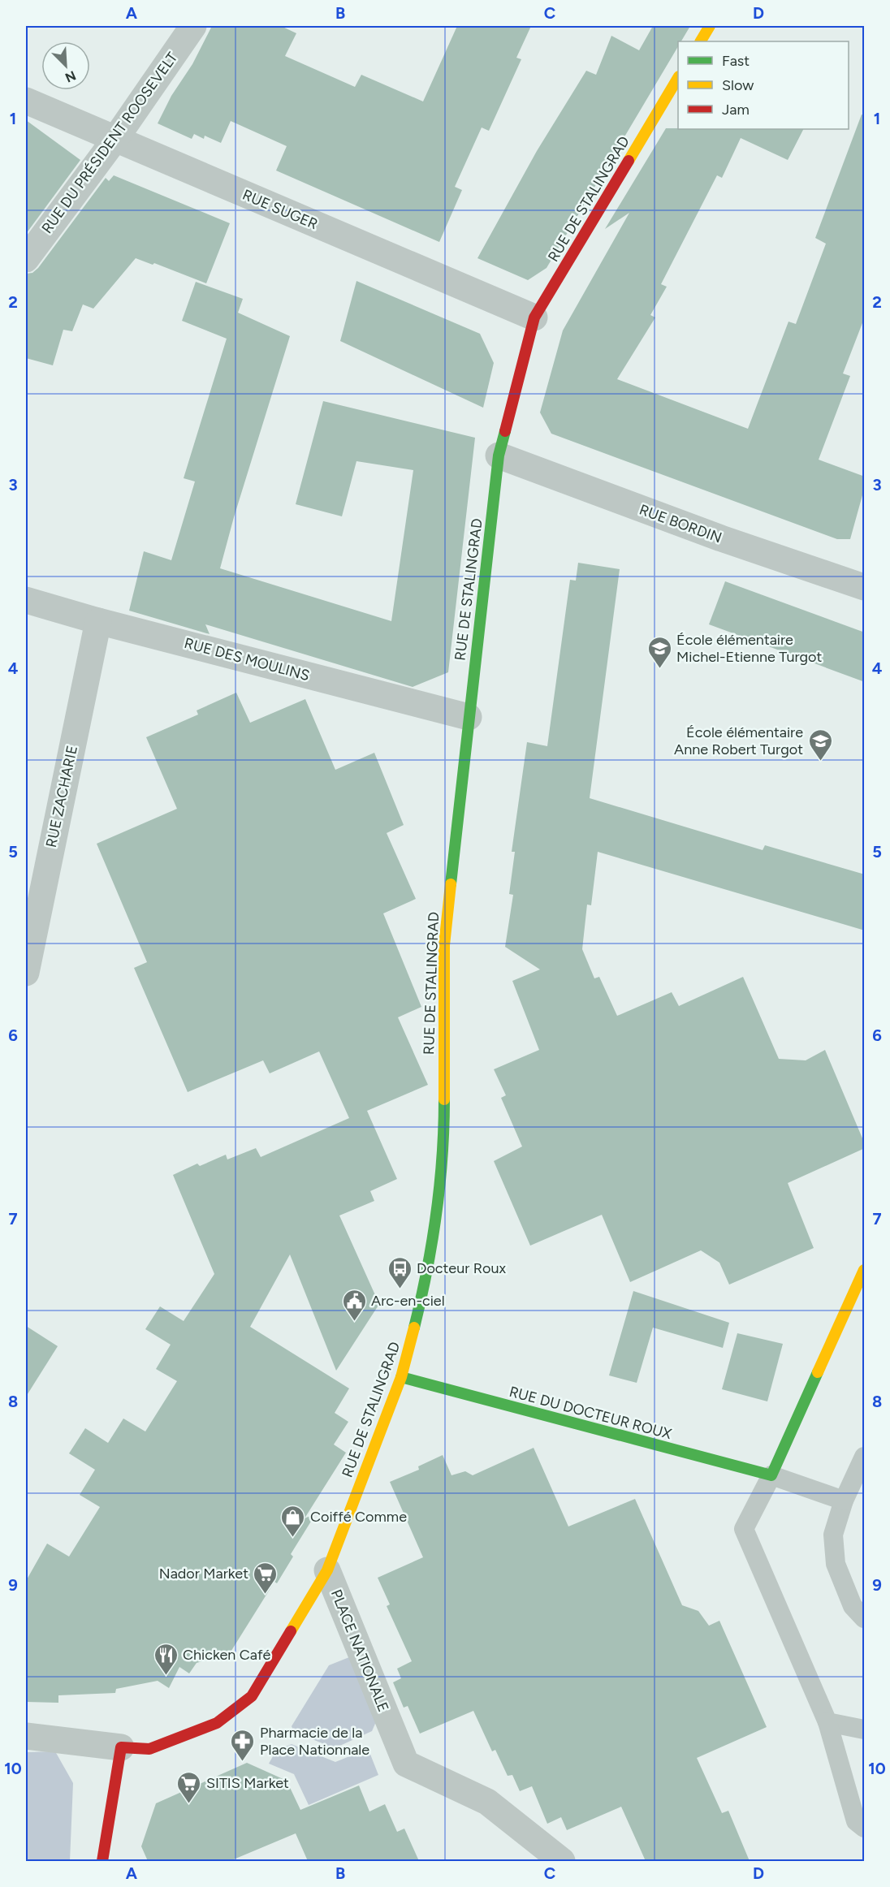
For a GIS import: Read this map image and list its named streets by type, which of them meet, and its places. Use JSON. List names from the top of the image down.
{
  "streets": {
    "main road": ["RUE DE STALINGRAD", "RUE DU DOCTEUR ROUX"],
    "street": [
      "RUE DU PRÉSIDENT ROOSEVELT",
      "RUE SUGER",
      "RUE BORDIN",
      "RUE DES MOULINS",
      "RUE ZACHARIE",
      "PLACE NATIONALE"
    ]
  },
  "crossings": [
    ["RUE DU PRÉSIDENT ROOSEVELT", "RUE SUGER"],
    ["RUE DE STALINGRAD", "RUE SUGER"],
    ["RUE DE STALINGRAD", "RUE BORDIN"],
    ["RUE DE STALINGRAD", "RUE DES MOULINS"],
    ["RUE DE STALINGRAD", "RUE DU DOCTEUR ROUX"],
    ["RUE DE STALINGRAD", "PLACE NATIONALE"],
    ["RUE DES MOULINS", "RUE ZACHARIE"]
  ],
  "places": {
    "school or university": ["École élémentaire Michel-Etienne Turgot", "École élémentaire Anne Robert Turgot"],
    "bus stop": ["Docteur Roux"],
    "public building": ["Arc-en-ciel"],
    "shop": ["Coiffé Comme"],
    "supermarket": ["Nador Market", "SITIS Market"],
    "restaurant": ["Chicken Café"],
    "pharmacy": ["Pharmacie de la Place Nationnale"]
  },
  "legend": ["Fast", "Slow", "Jam"],
  "north": "bottom right",
  "grid": {
    "columns": [
      "A",
      "B",
      "C",
      "D"
    ],
    "rows": [
      "1",
      "2",
      "3",
      "4",
      "5",
      "6",
      "7",
      "8",
      "9",
      "10"
    ]
  }
}
